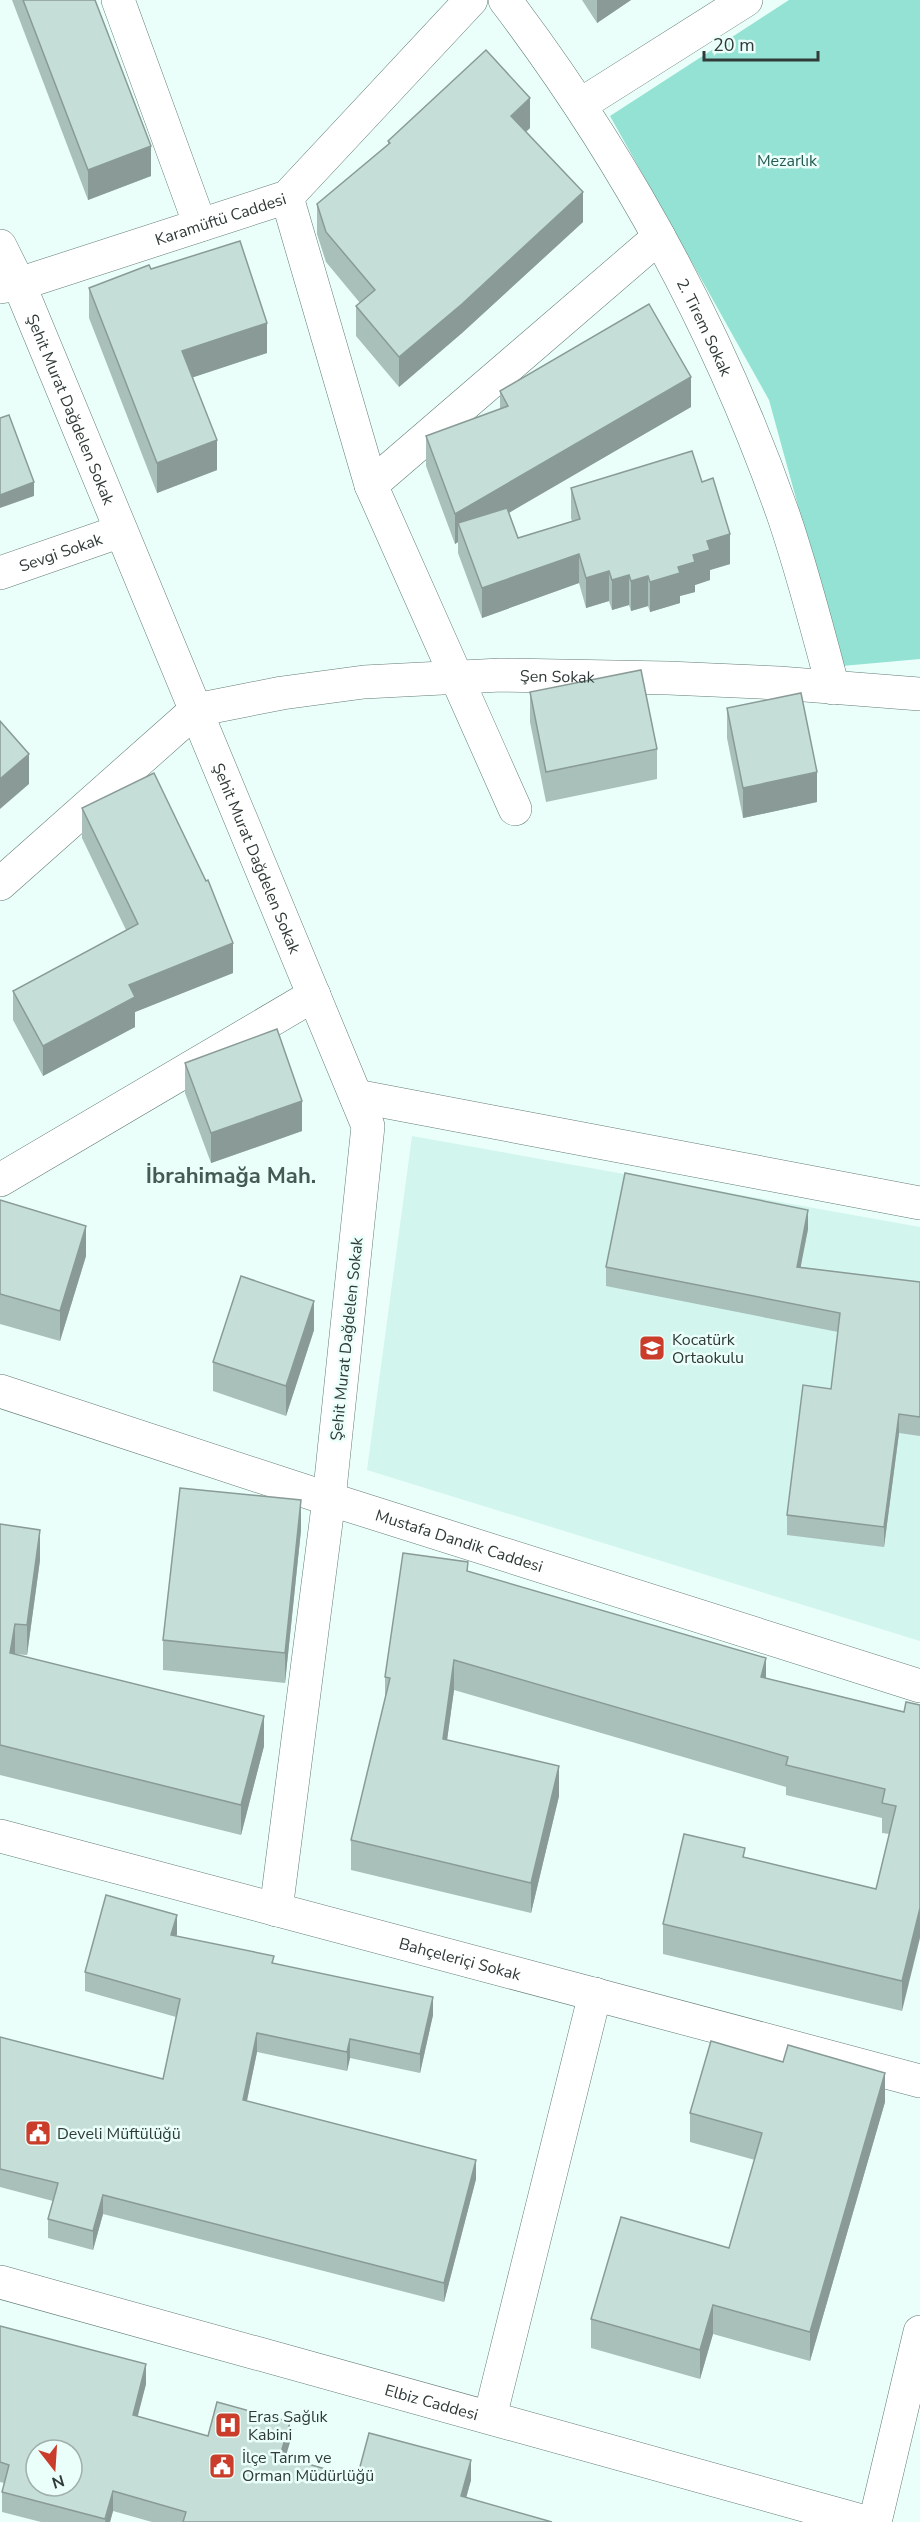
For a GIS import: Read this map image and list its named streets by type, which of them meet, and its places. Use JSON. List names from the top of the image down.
{
  "streets": {
    "street": [
      "Karamüftü Caddesi",
      "2. Tirem Sokak",
      "Şehit Murat Dağdelen Sokak",
      "Sevgi Sokak",
      "Şen Sokak",
      "Mustafa Dandik Caddesi",
      "Bahçeleriçi Sokak",
      "Elbiz Caddesi"
    ]
  },
  "crossings": [
    ["Karamüftü Caddesi", "Şehit Murat Dağdelen Sokak"],
    ["2. Tirem Sokak", "Şen Sokak"],
    ["Şehit Murat Dağdelen Sokak", "Sevgi Sokak"],
    ["Şehit Murat Dağdelen Sokak", "Şen Sokak"],
    ["Şehit Murat Dağdelen Sokak", "Mustafa Dandik Caddesi"],
    ["Şehit Murat Dağdelen Sokak", "Bahçeleriçi Sokak"]
  ],
  "districts": ["İbrahimağa Mah."],
  "parks": ["Mezarlık"],
  "places": {
    "school or university": ["Kocatürk Ortaokulu"],
    "public building": ["Develi Müftülüğü", "İlçe Tarım ve Orman Müdürlüğü"],
    "hospital": ["Eras Sağlık Kabini"]
  },
  "scale_bar": "20 m",
  "north": "bottom"
}
